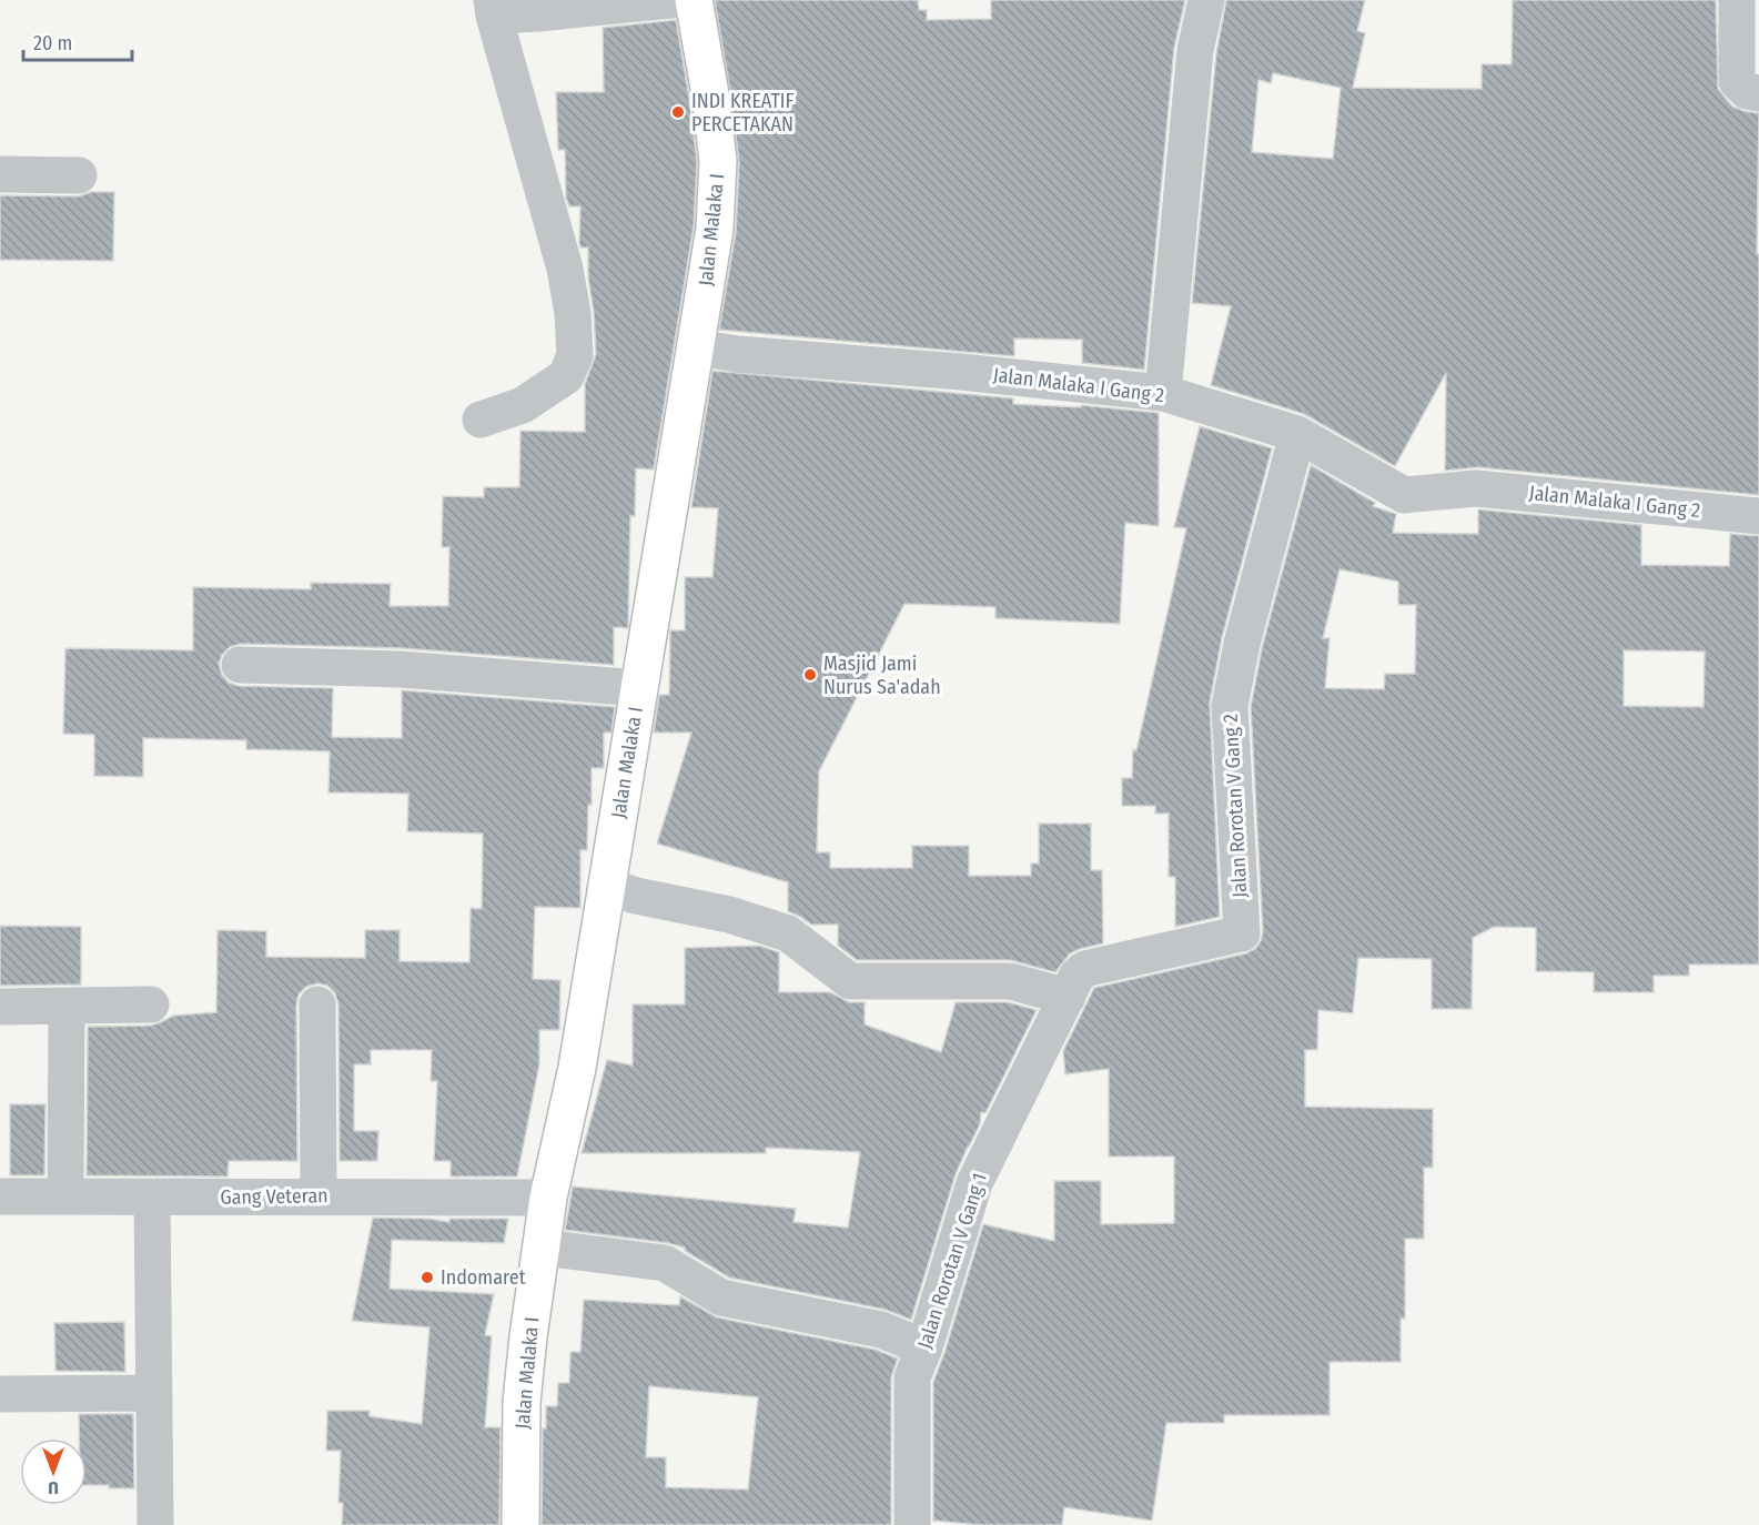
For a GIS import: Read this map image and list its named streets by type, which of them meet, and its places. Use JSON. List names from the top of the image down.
{
  "streets": {
    "street": [
      "Jalan Malaka I",
      "Jalan Malaka I Gang 2",
      "Jalan Rorotan V Gang 2",
      "Gang Veteran",
      "Jalan Rorotan V Gang 1"
    ]
  },
  "crossings": [
    ["Jalan Malaka I", "Jalan Malaka I Gang 2"],
    ["Jalan Malaka I", "Gang Veteran"],
    ["Jalan Malaka I Gang 2", "Jalan Rorotan V Gang 2"],
    ["Jalan Rorotan V Gang 2", "Jalan Rorotan V Gang 1"]
  ],
  "places": ["INDI KREATIF PERCETAKAN", "Masjid Jami Nurus Sa'adah", "Indomaret"],
  "scale_bar": "20 m",
  "north": "bottom"
}
